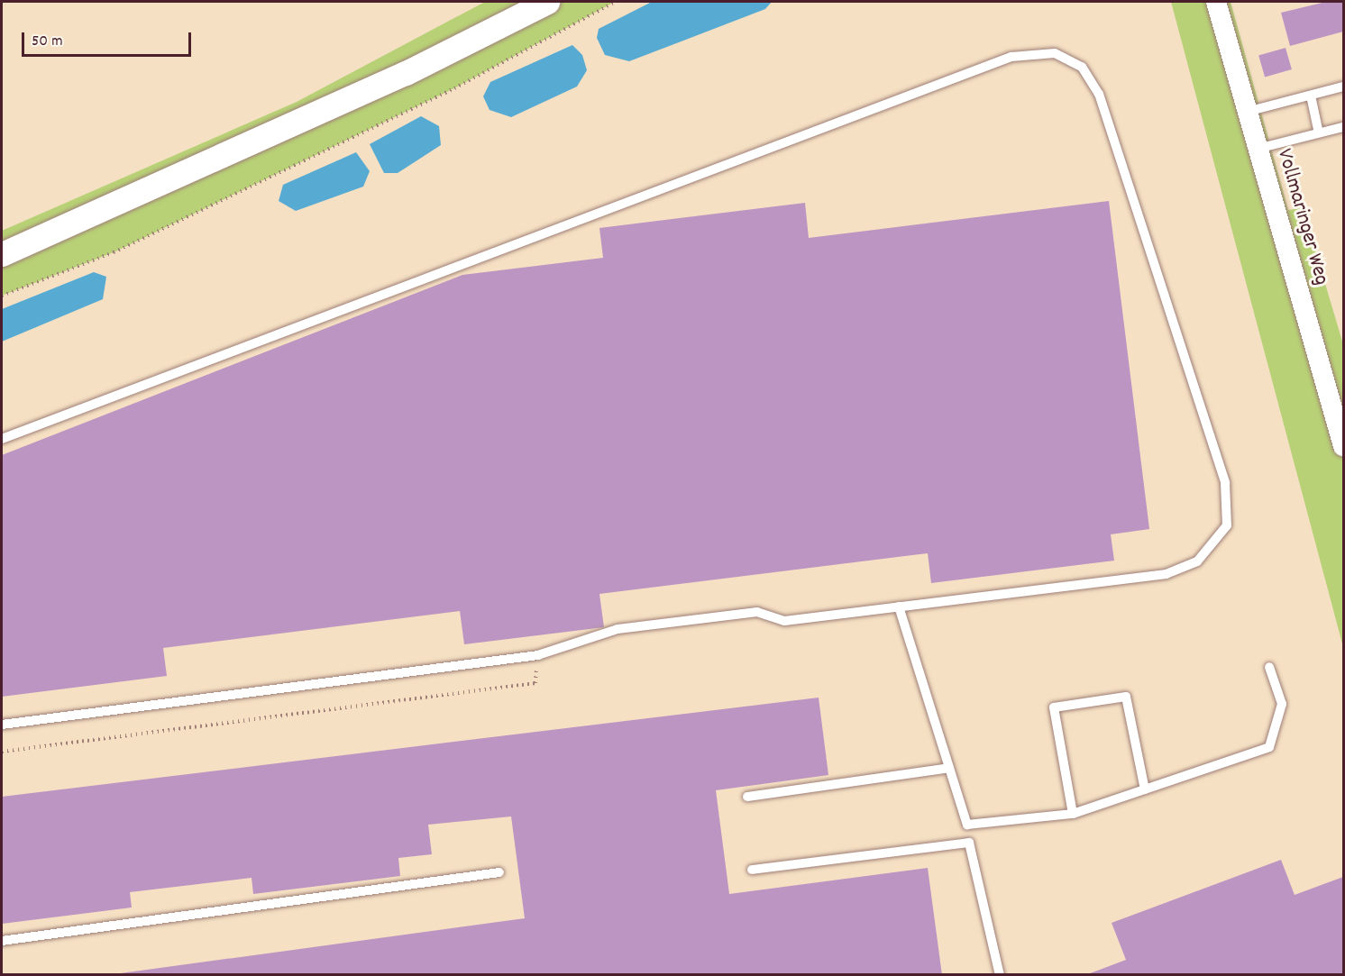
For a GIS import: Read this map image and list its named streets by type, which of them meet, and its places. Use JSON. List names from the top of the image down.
{
  "streets": {
    "street": ["Vollmaringer Weg"]
  },
  "scale_bar": "50 m"
}
